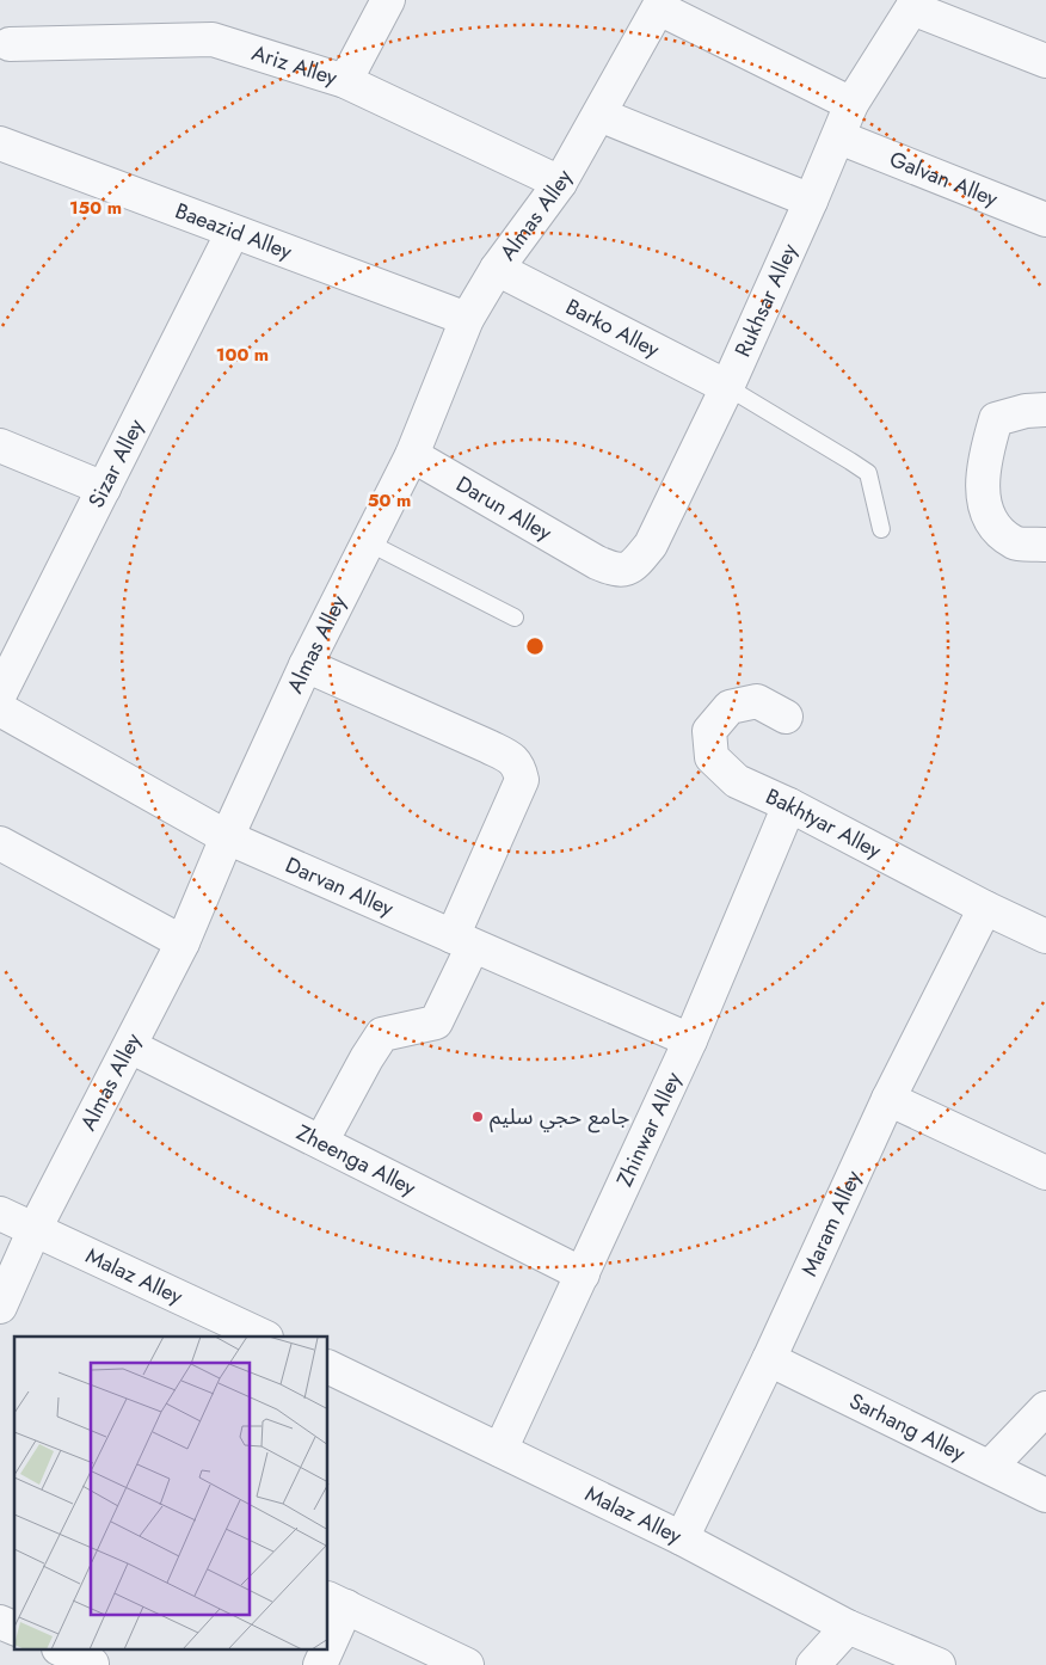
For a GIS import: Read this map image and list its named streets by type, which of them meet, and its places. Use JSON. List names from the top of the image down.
{
  "streets": {
    "street": [
      "Ariz Alley",
      "Galvan Alley",
      "Almas Alley",
      "Baeazid Alley",
      "Rukhsar Alley",
      "Barko Alley",
      "Sizar Alley",
      "Darun Alley",
      "Bakhtyar Alley",
      "Darvan Alley",
      "Zhinwar Alley",
      "Zheenga Alley",
      "Maram Alley",
      "Malaz Alley",
      "Sarhang Alley"
    ]
  },
  "crossings": [
    ["Ariz Alley", "Almas Alley"],
    ["Galvan Alley", "Rukhsar Alley"],
    ["Almas Alley", "Baeazid Alley"],
    ["Almas Alley", "Barko Alley"],
    ["Almas Alley", "Darun Alley"],
    ["Almas Alley", "Darvan Alley"],
    ["Almas Alley", "Zheenga Alley"],
    ["Almas Alley", "Malaz Alley"],
    ["Baeazid Alley", "Sizar Alley"],
    ["Rukhsar Alley", "Barko Alley"],
    ["Rukhsar Alley", "Darun Alley"],
    ["Bakhtyar Alley", "Zhinwar Alley"],
    ["Bakhtyar Alley", "Maram Alley"],
    ["Darvan Alley", "Zhinwar Alley"],
    ["Zhinwar Alley", "Zheenga Alley"],
    ["Zhinwar Alley", "Malaz Alley"],
    ["Maram Alley", "Malaz Alley"],
    ["Maram Alley", "Sarhang Alley"]
  ],
  "places": ["جامع حجي سليم"],
  "rings": ["150 m", "100 m", "50 m"]
}
